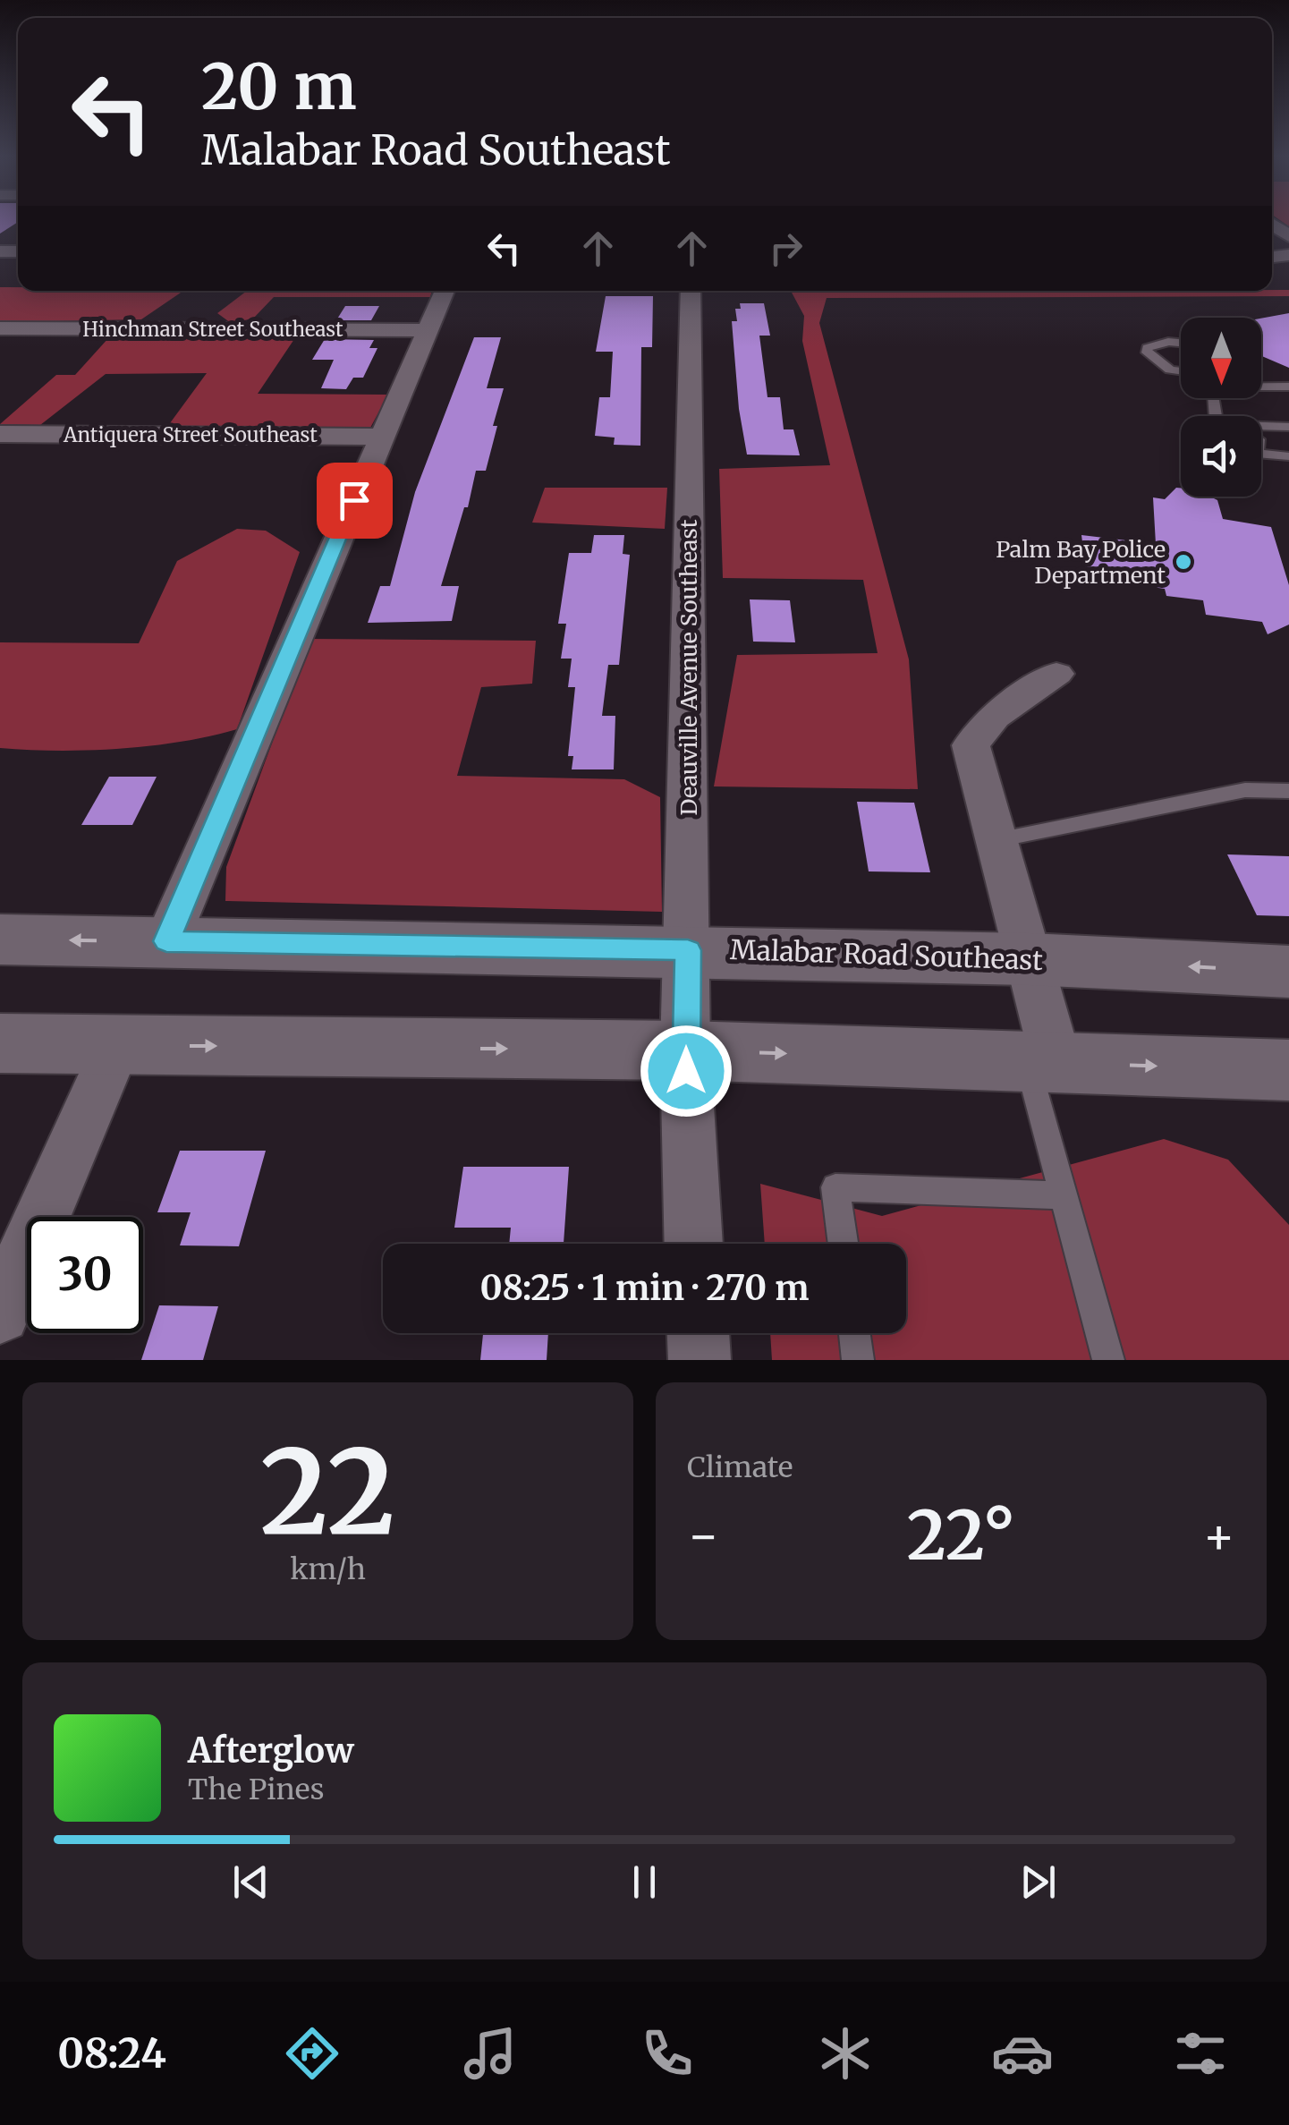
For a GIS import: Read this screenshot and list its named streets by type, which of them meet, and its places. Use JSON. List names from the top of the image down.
{
  "streets": {
    "main road": ["Malabar Road Southeast"],
    "street": ["Hinchman Street Southeast", "Antiquera Street Southeast", "Deauville Avenue Southeast"]
  },
  "crossings": [
    ["Deauville Avenue Southeast", "Malabar Road Southeast"]
  ],
  "places": ["Palm Bay Police Department"],
  "north": "bottom",
  "page": {
    "turn": ["20 m", "Malabar Road Southeast"],
    "limit": "30",
    "trip": "08:25 · 1 min · 270 m",
    "tile": [
      ["22", "km/h"],
      "Climate"
    ],
    "heat": ["−", "22°", "+"],
    "song": ["Afterglow", "The Pines"],
    "tabs": "08:24"
  }
}
